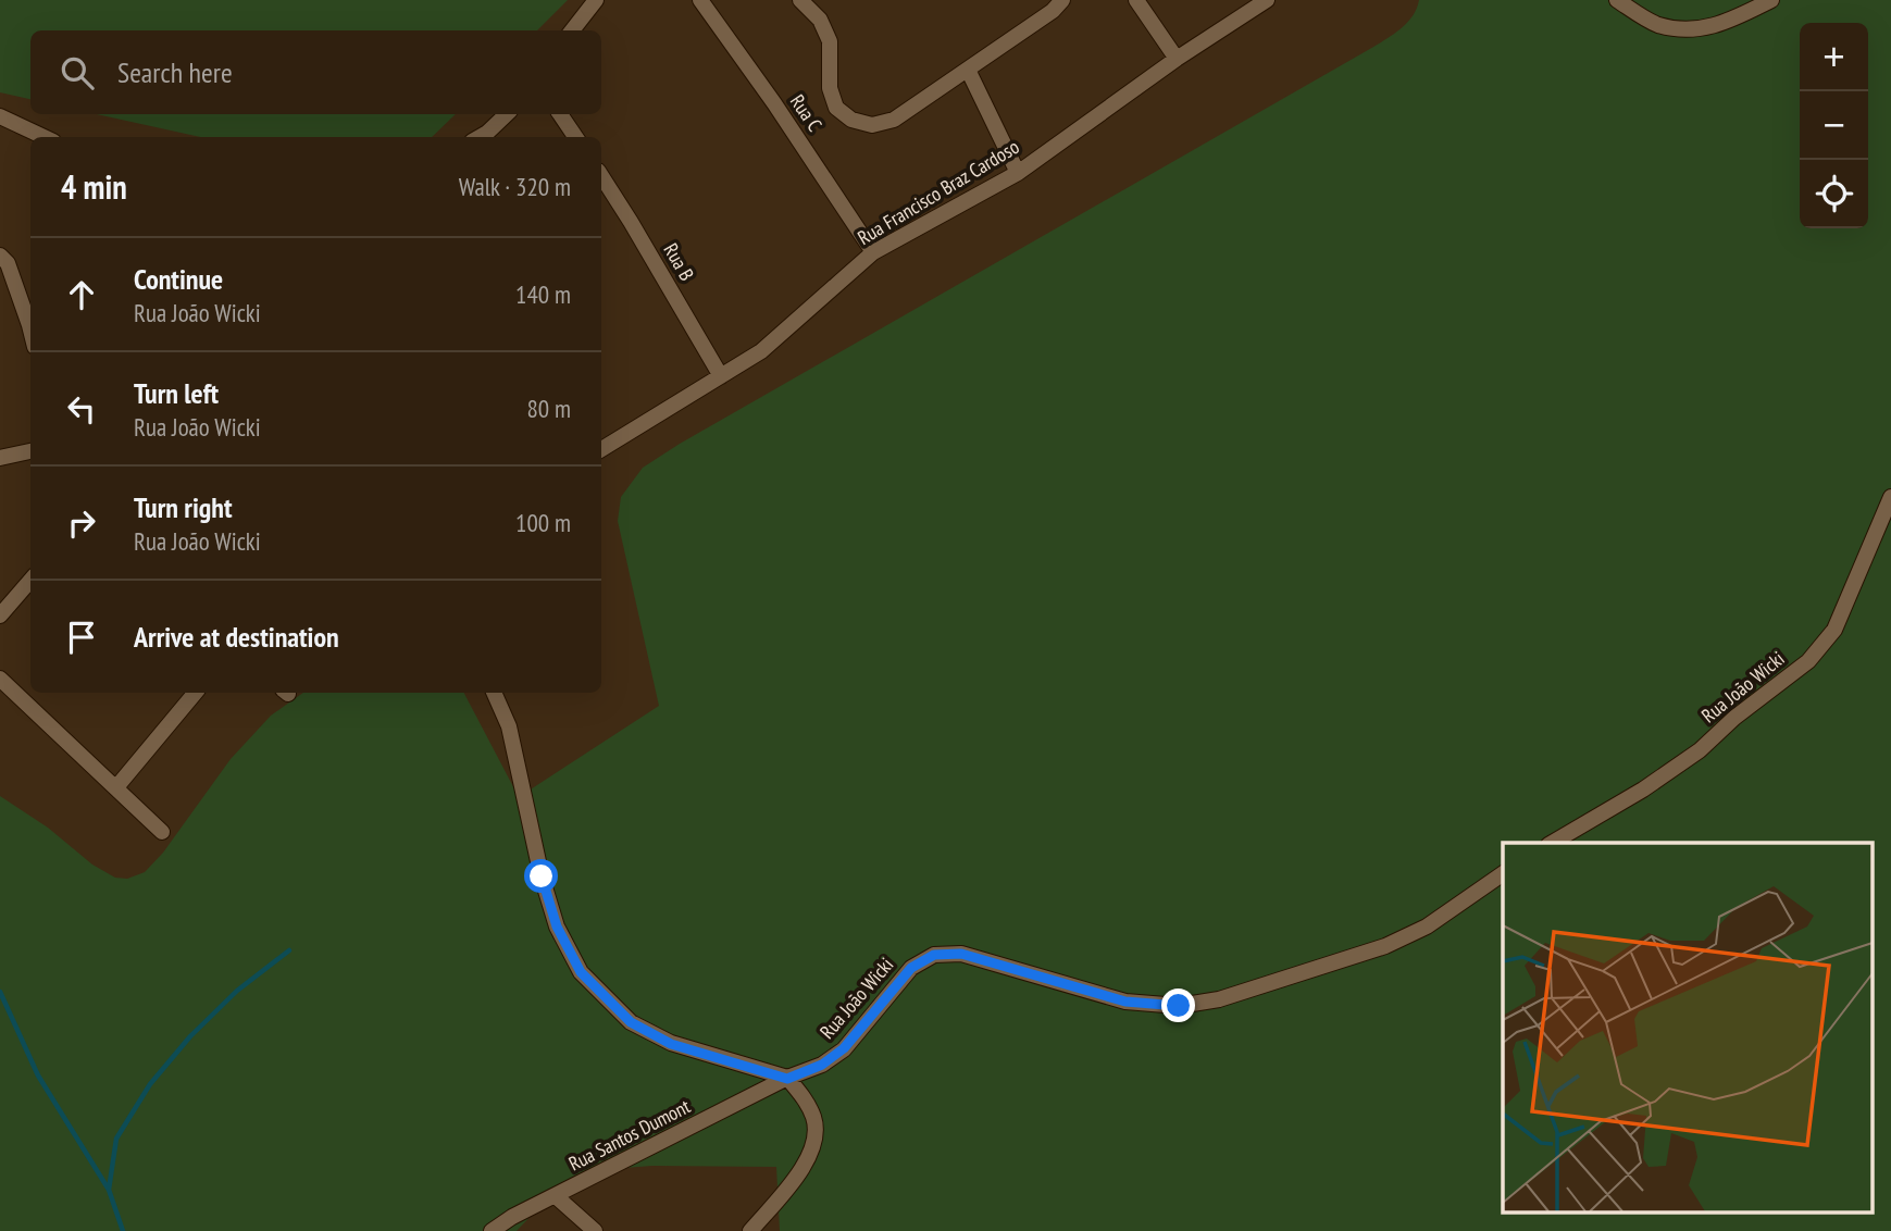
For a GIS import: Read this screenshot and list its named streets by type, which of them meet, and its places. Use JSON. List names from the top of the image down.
{
  "streets": {
    "street": [
      "Rua C",
      "Rua Francisco Braz Cardoso",
      "Rua B",
      "Rua João Wicki",
      "Rua Santos Dumont"
    ]
  },
  "crossings": [
    ["Rua C", "Rua Francisco Braz Cardoso"],
    ["Rua Francisco Braz Cardoso", "Rua B"],
    ["Rua João Wicki", "Rua Santos Dumont"]
  ],
  "page": {
    "map_buttons": ["+", "−"],
    "search": "Search here",
    "heading": ["4 min", "Walk · 320 m"],
    "list": [
      ["Continue", "Rua João Wicki", "140 m"],
      ["Turn left", "Rua João Wicki", "80 m"],
      ["Turn right", "Rua João Wicki", "100 m"],
      "Arrive at destination"
    ]
  }
}
